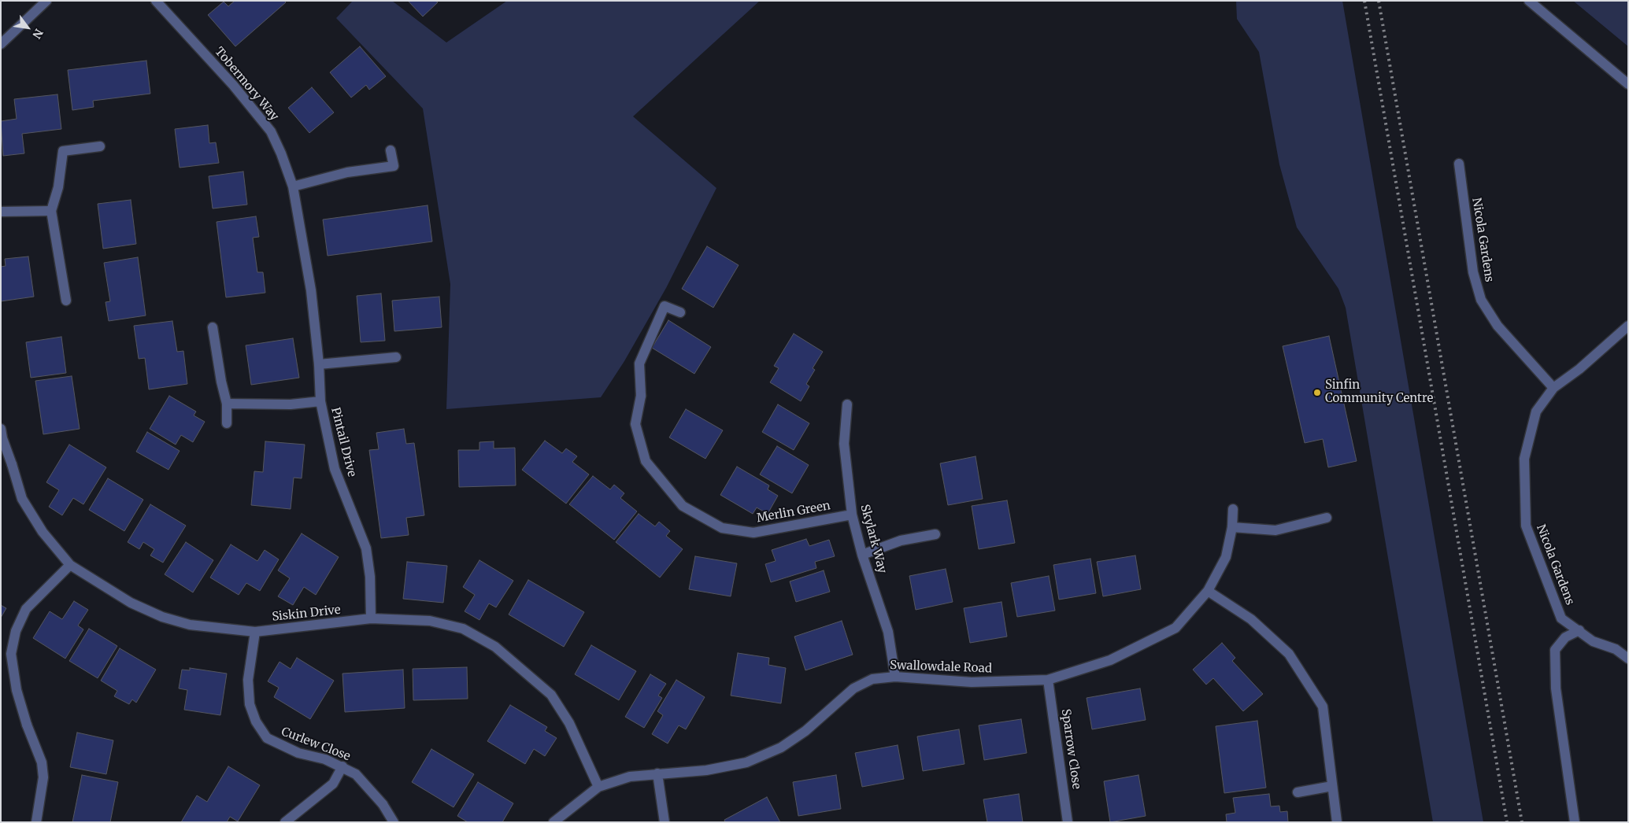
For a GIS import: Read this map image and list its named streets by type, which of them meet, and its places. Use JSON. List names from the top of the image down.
{
  "streets": {
    "street": [
      "Tobermory Way",
      "Nicola Gardens",
      "Pintail Drive",
      "Merlin Green",
      "Skylark Way",
      "Siskin Drive",
      "Swallowdale Road",
      "Curlew Close",
      "Sparrow Close"
    ]
  },
  "crossings": [
    ["Tobermory Way", "Pintail Drive"],
    ["Pintail Drive", "Siskin Drive"],
    ["Merlin Green", "Skylark Way"],
    ["Skylark Way", "Swallowdale Road"],
    ["Siskin Drive", "Swallowdale Road"],
    ["Siskin Drive", "Curlew Close"],
    ["Swallowdale Road", "Sparrow Close"]
  ],
  "places": ["Sinfin Community Centre"],
  "north": "bottom right"
}
